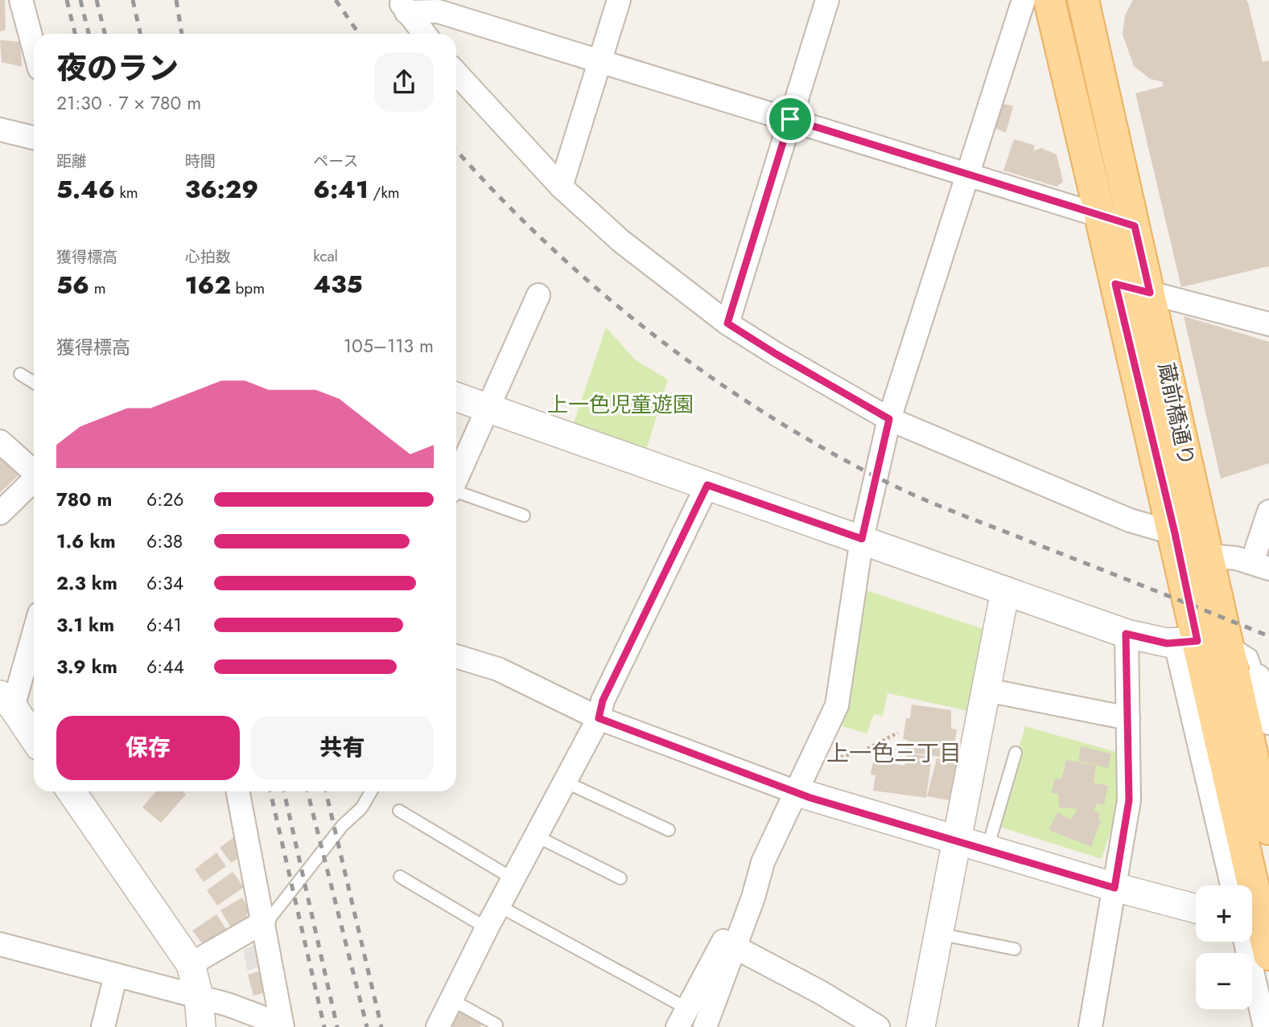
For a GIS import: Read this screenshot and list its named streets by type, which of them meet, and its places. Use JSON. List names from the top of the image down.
{
  "streets": {
    "main road": ["蔵前橋通り"]
  },
  "districts": ["上一色三丁目"],
  "parks": ["上一色児童遊園"],
  "page": {
    "heading": ["夜のラン", "21:30 · 7 × 780 m"],
    "stats": [
      ["距離", "5.46 km"],
      ["時間", "36:29"],
      ["ペース", "6:41 /km"],
      ["獲得標高", "56 m"],
      ["心拍数", "162 bpm"],
      ["kcal", "435"]
    ],
    "chart": ["獲得標高", "105–113 m"],
    "list": [
      {
        "name": "780 m",
        "note": "6:26"
      },
      {
        "name": "1.6 km",
        "note": "6:38"
      },
      {
        "name": "2.3 km",
        "note": "6:34"
      },
      {
        "name": "3.1 km",
        "note": "6:41"
      },
      {
        "name": "3.9 km",
        "note": "6:44"
      }
    ],
    "buttons": ["保存", "共有"],
    "map_buttons": ["+", "−"]
  }
}
